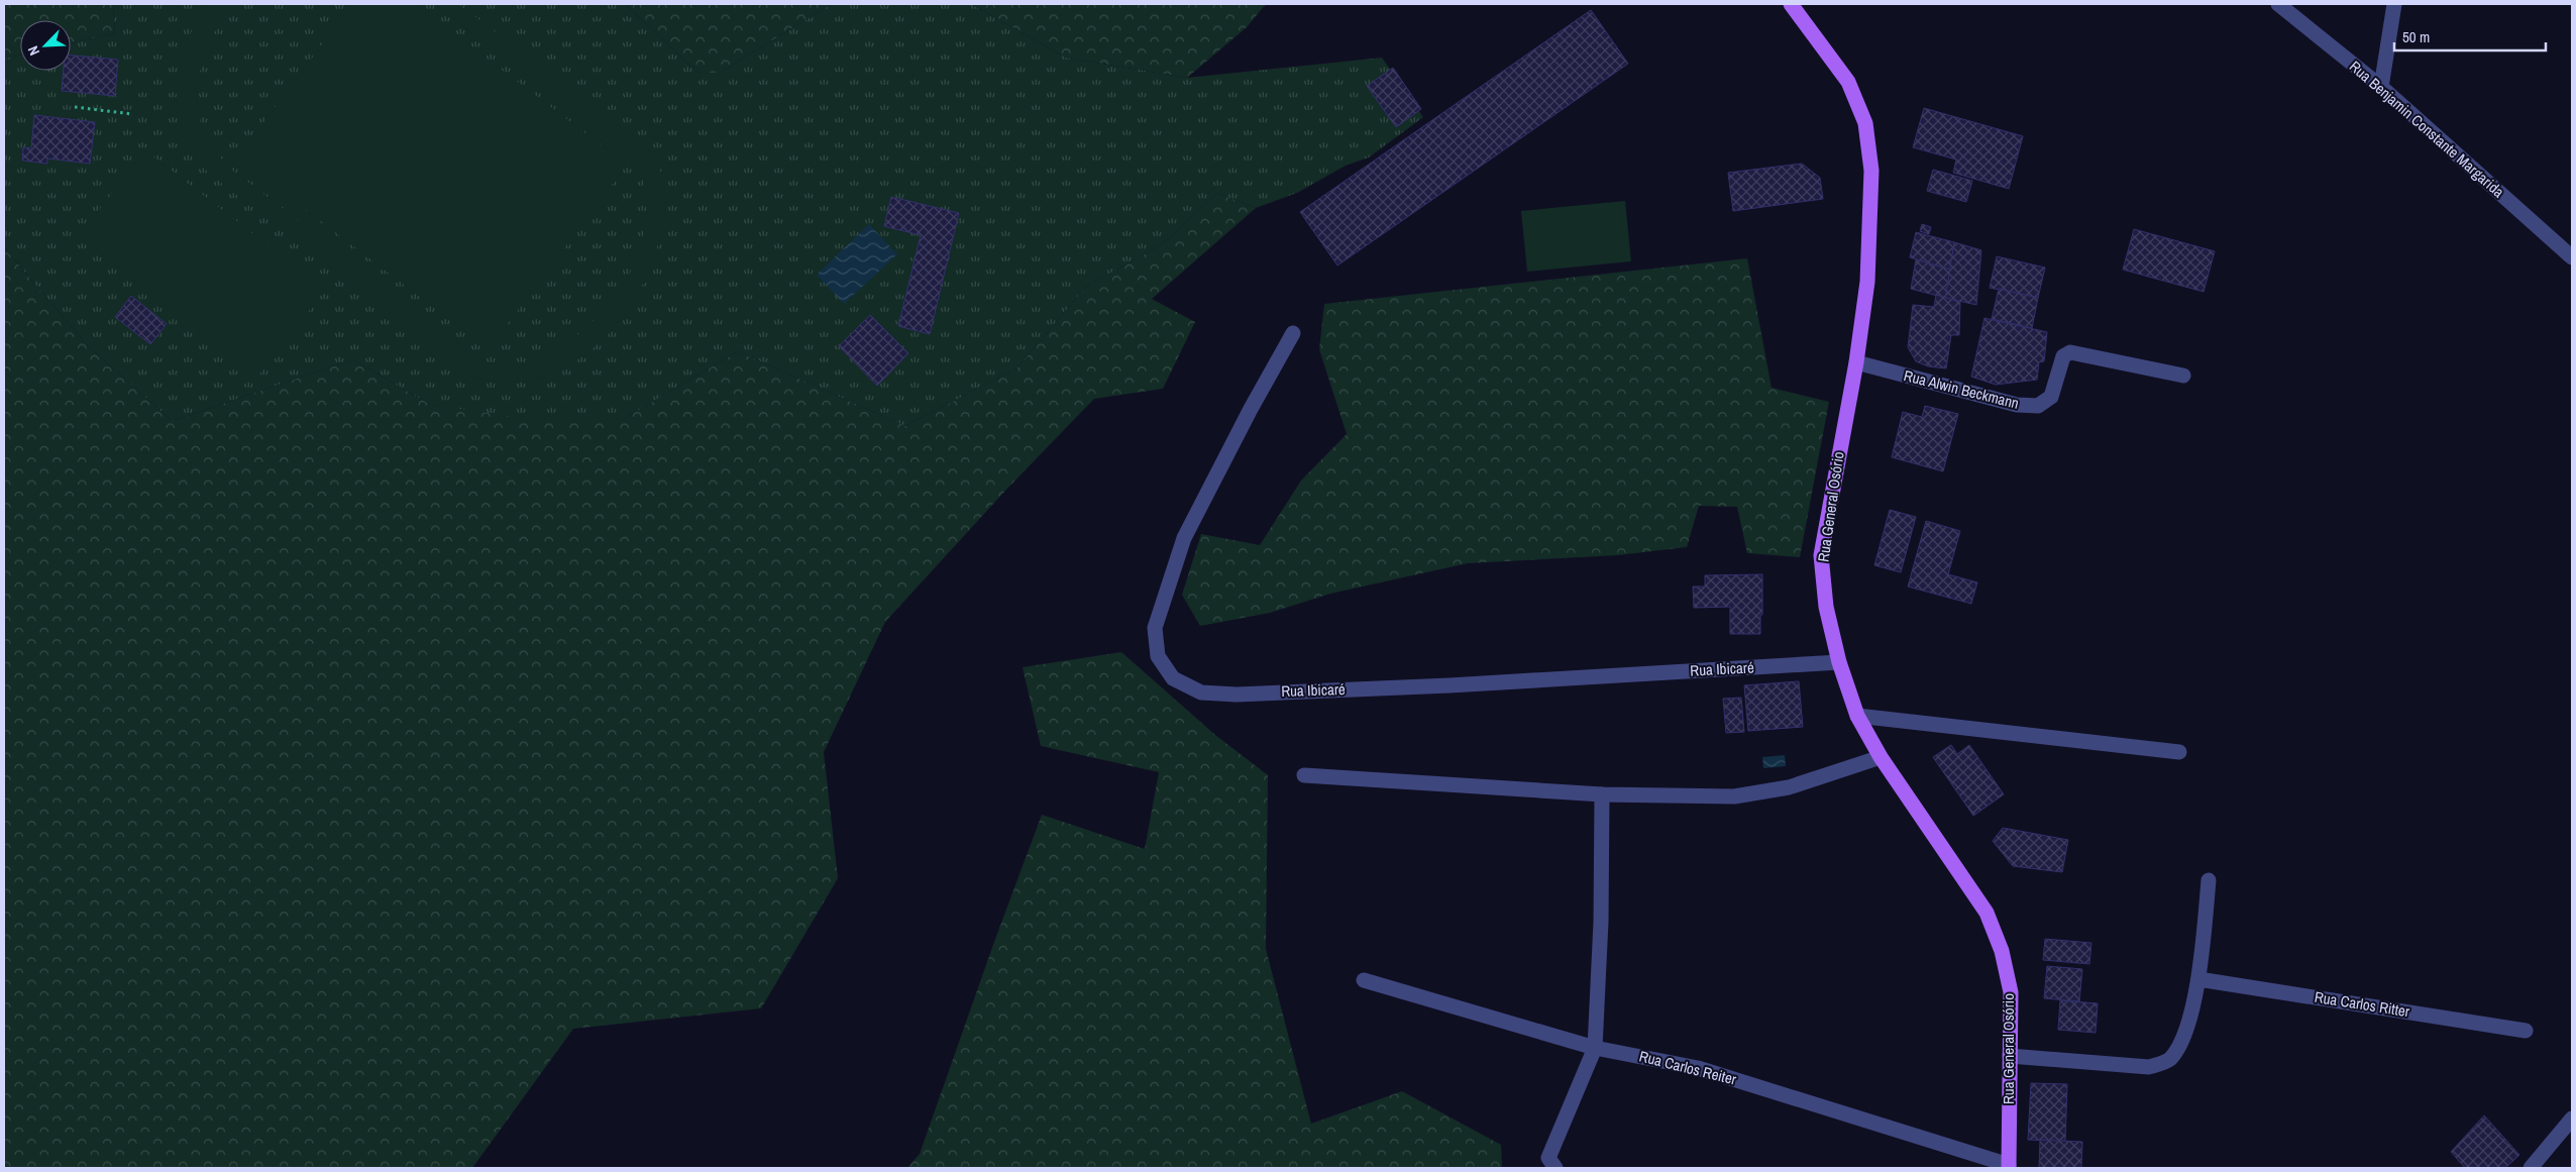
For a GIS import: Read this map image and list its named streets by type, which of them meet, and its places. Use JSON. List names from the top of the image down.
{
  "streets": {
    "main road": ["Rua General Osório"],
    "street": [
      "Rua Benjamin Constante Margarida",
      "Rua Alwin Beckmann",
      "Rua Ibicaré",
      "Rua Carlos Ritter",
      "Rua Carlos Reiter"
    ]
  },
  "crossings": [
    ["Rua Alwin Beckmann", "Rua General Osório"],
    ["Rua General Osório", "Rua Ibicaré"],
    ["Rua General Osório", "Rua Carlos Reiter"]
  ],
  "scale_bar": "50 m",
  "north": "bottom left"
}
